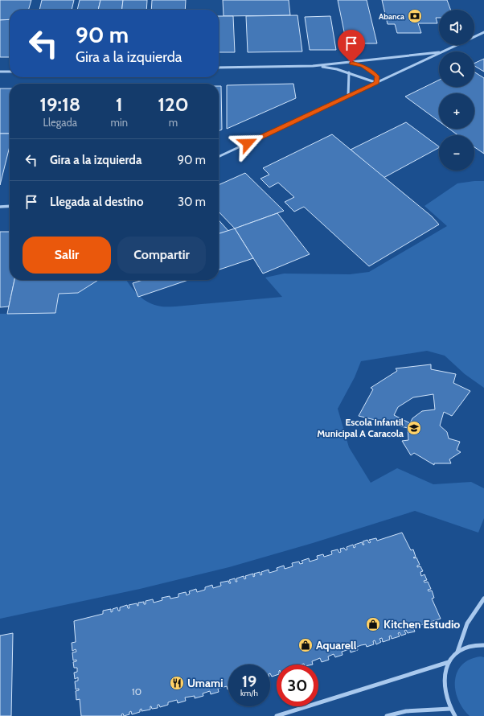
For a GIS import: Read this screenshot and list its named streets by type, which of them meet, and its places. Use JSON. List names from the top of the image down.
{
  "places": {
    "bank": ["Abanca"],
    "school or university": ["Escola Infantil Municipal A Caracola"],
    "shop": ["Kitchen Estudio", "Aquarell"],
    "restaurant": ["Umami"]
  },
  "house_numbers": ["10"],
  "page": {
    "map_buttons": ["+", "−"],
    "turn": ["90 m", "Gira a la izquierda"],
    "eta": [
      "19:18",
      "Llegada",
      "1",
      "min",
      "120",
      "m"
    ],
    "list": [
      {
        "name": "Gira a la izquierda",
        "value": "90 m"
      },
      {
        "name": "Llegada al destino",
        "value": "30 m"
      }
    ],
    "buttons": ["Salir", "Compartir"],
    "speed": "19 km/h",
    "limit": "30"
  }
}
